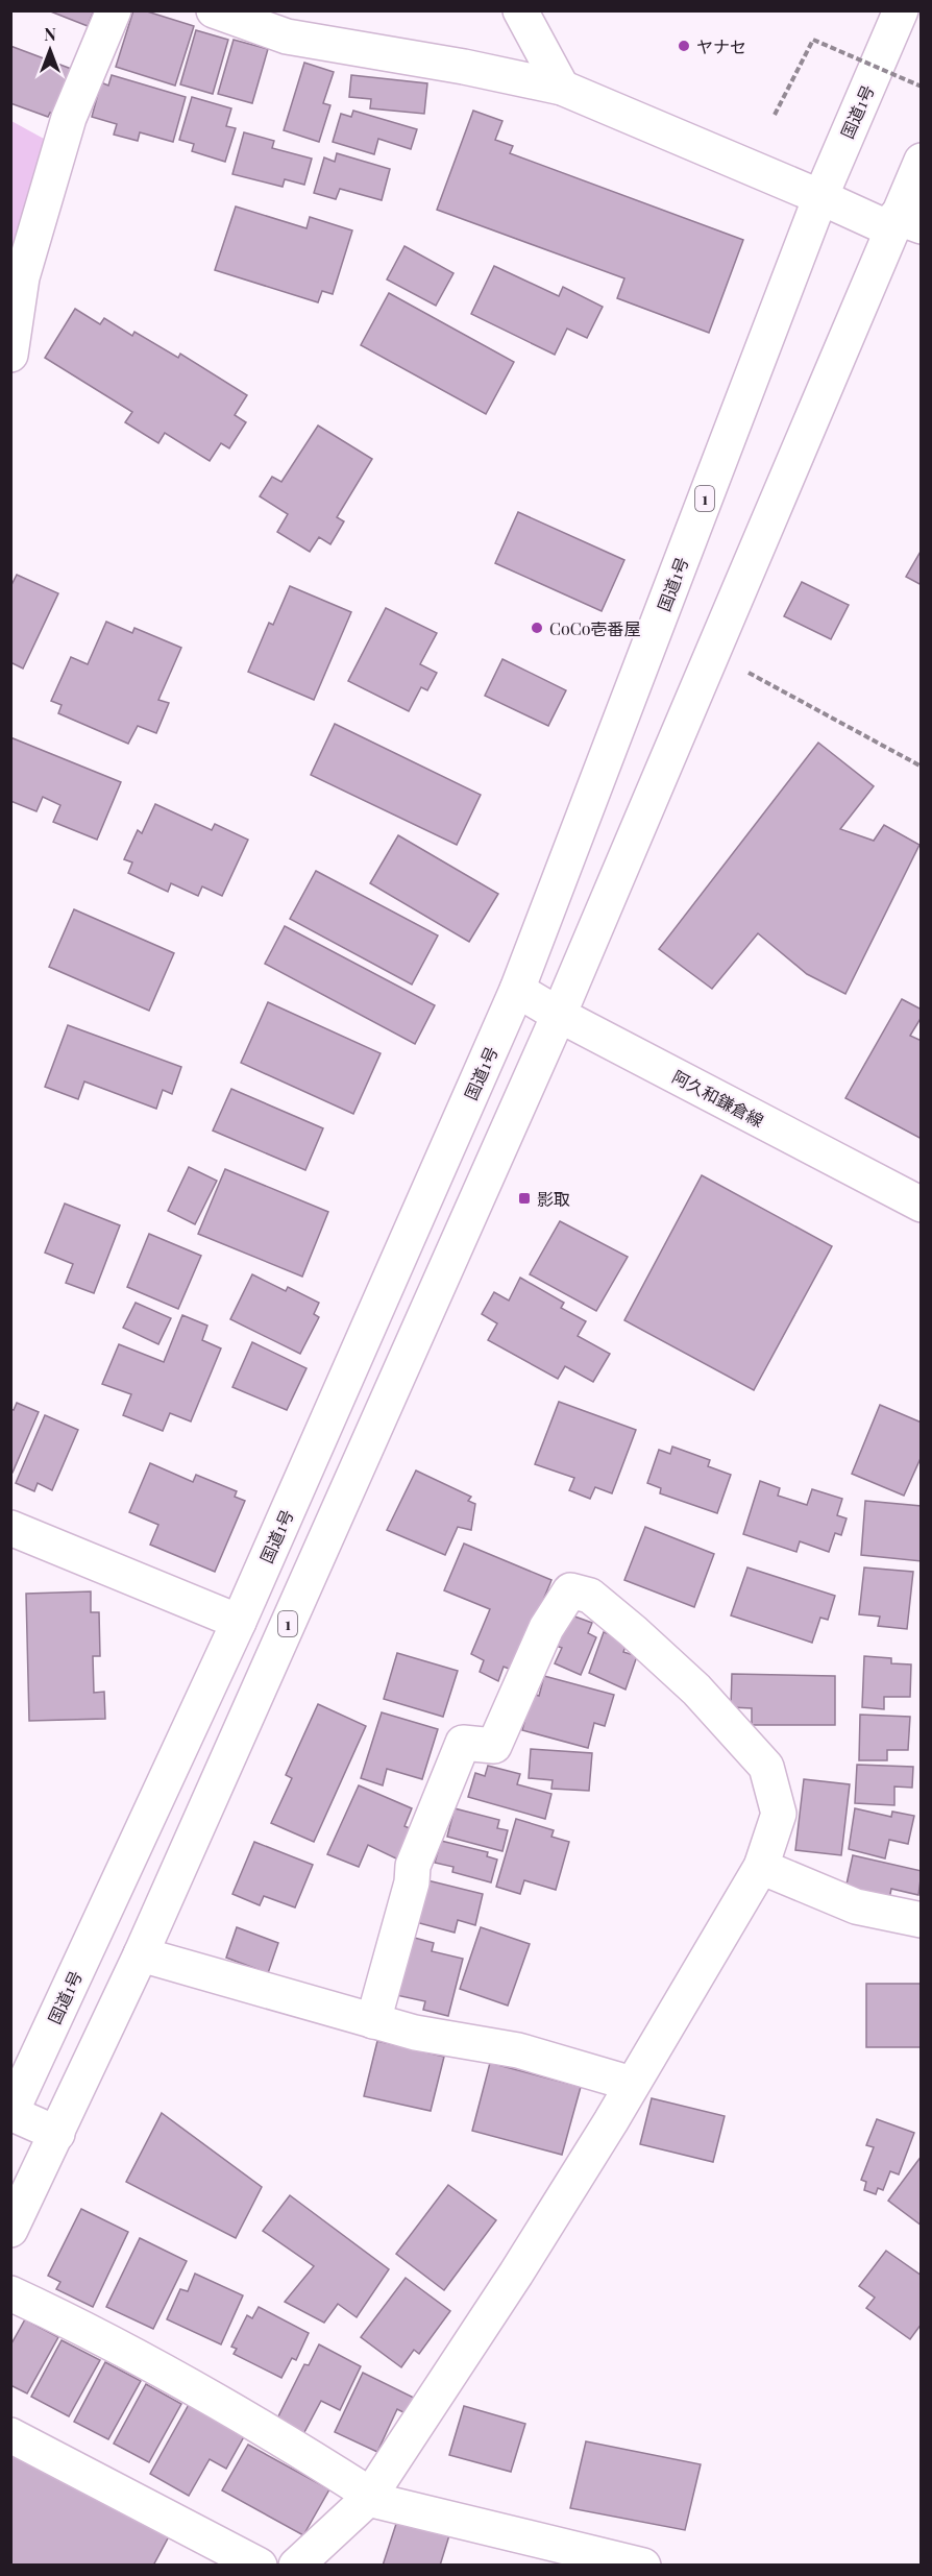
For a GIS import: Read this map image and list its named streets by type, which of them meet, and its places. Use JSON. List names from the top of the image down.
{
  "streets": {
    "main road": ["国道1号", "1", "阿久和鎌倉線"]
  },
  "crossings": [
    ["国道1号", "阿久和鎌倉線"],
    ["1", "阿久和鎌倉線"]
  ],
  "places": {
    "other": ["ヤナセ", "CoCo壱番屋"],
    "transit": ["影取"]
  },
  "north": "top"
}
